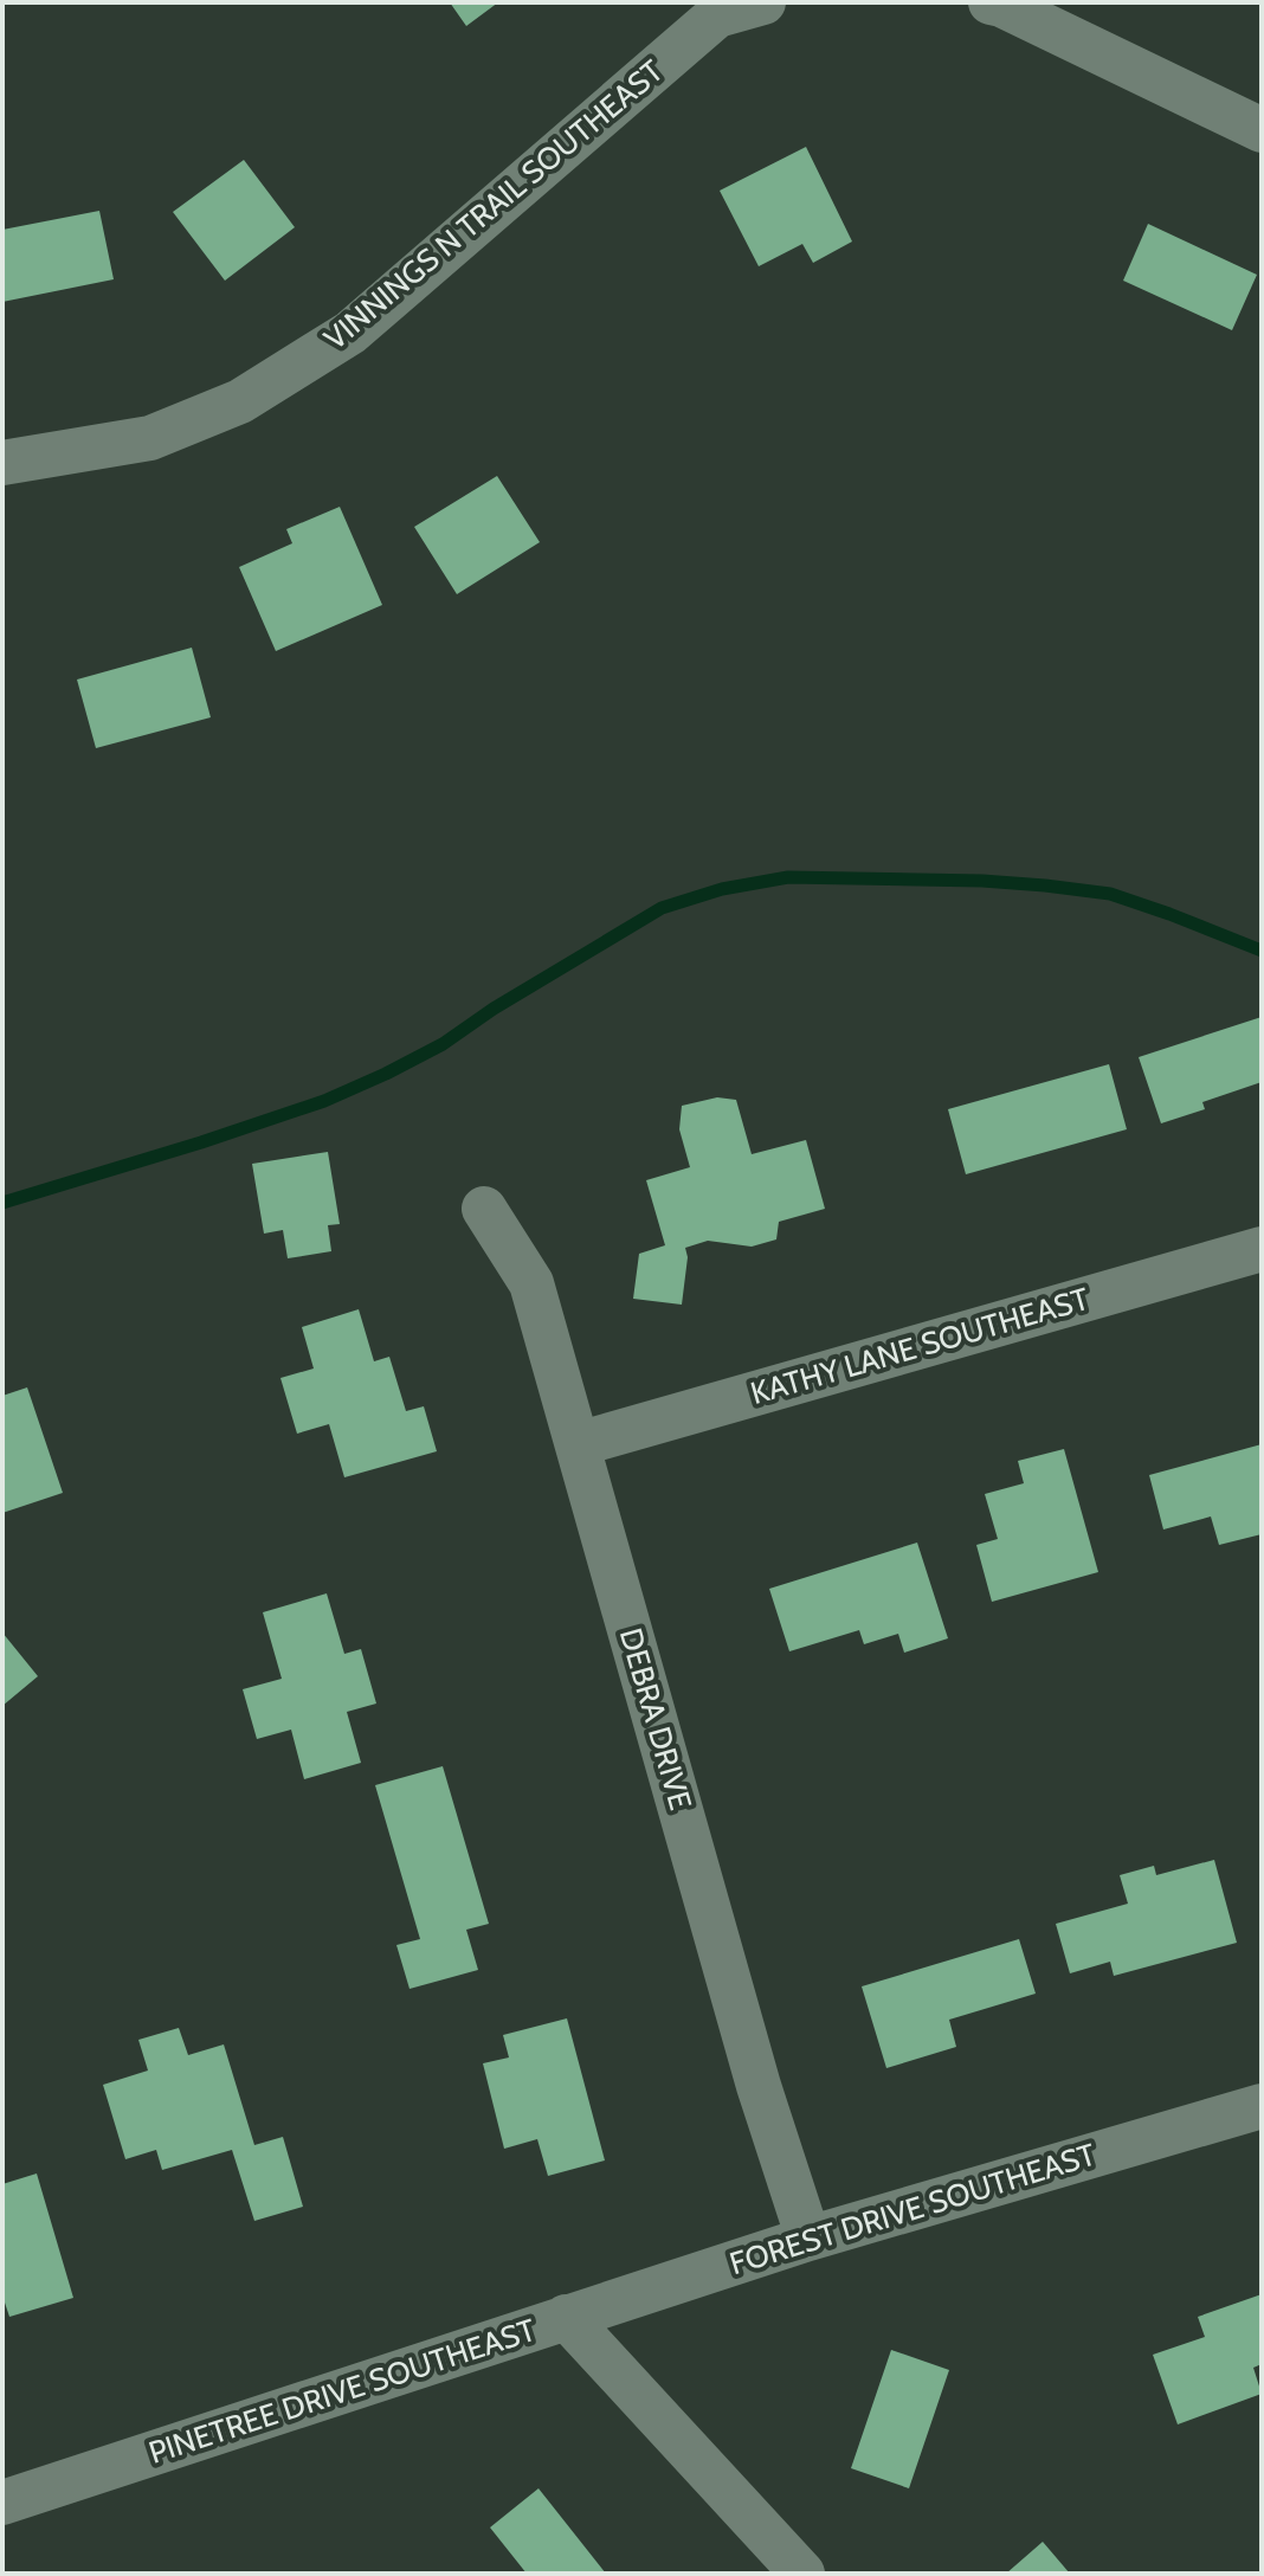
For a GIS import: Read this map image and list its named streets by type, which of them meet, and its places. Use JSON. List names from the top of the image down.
{
  "streets": {
    "street": [
      "VINNINGS N TRAIL SOUTHEAST",
      "KATHY LANE SOUTHEAST",
      "DEBRA DRIVE",
      "FOREST DRIVE SOUTHEAST",
      "PINETREE DRIVE SOUTHEAST"
    ]
  },
  "crossings": [
    ["KATHY LANE SOUTHEAST", "DEBRA DRIVE"],
    ["DEBRA DRIVE", "FOREST DRIVE SOUTHEAST"],
    ["FOREST DRIVE SOUTHEAST", "PINETREE DRIVE SOUTHEAST"]
  ]
}
